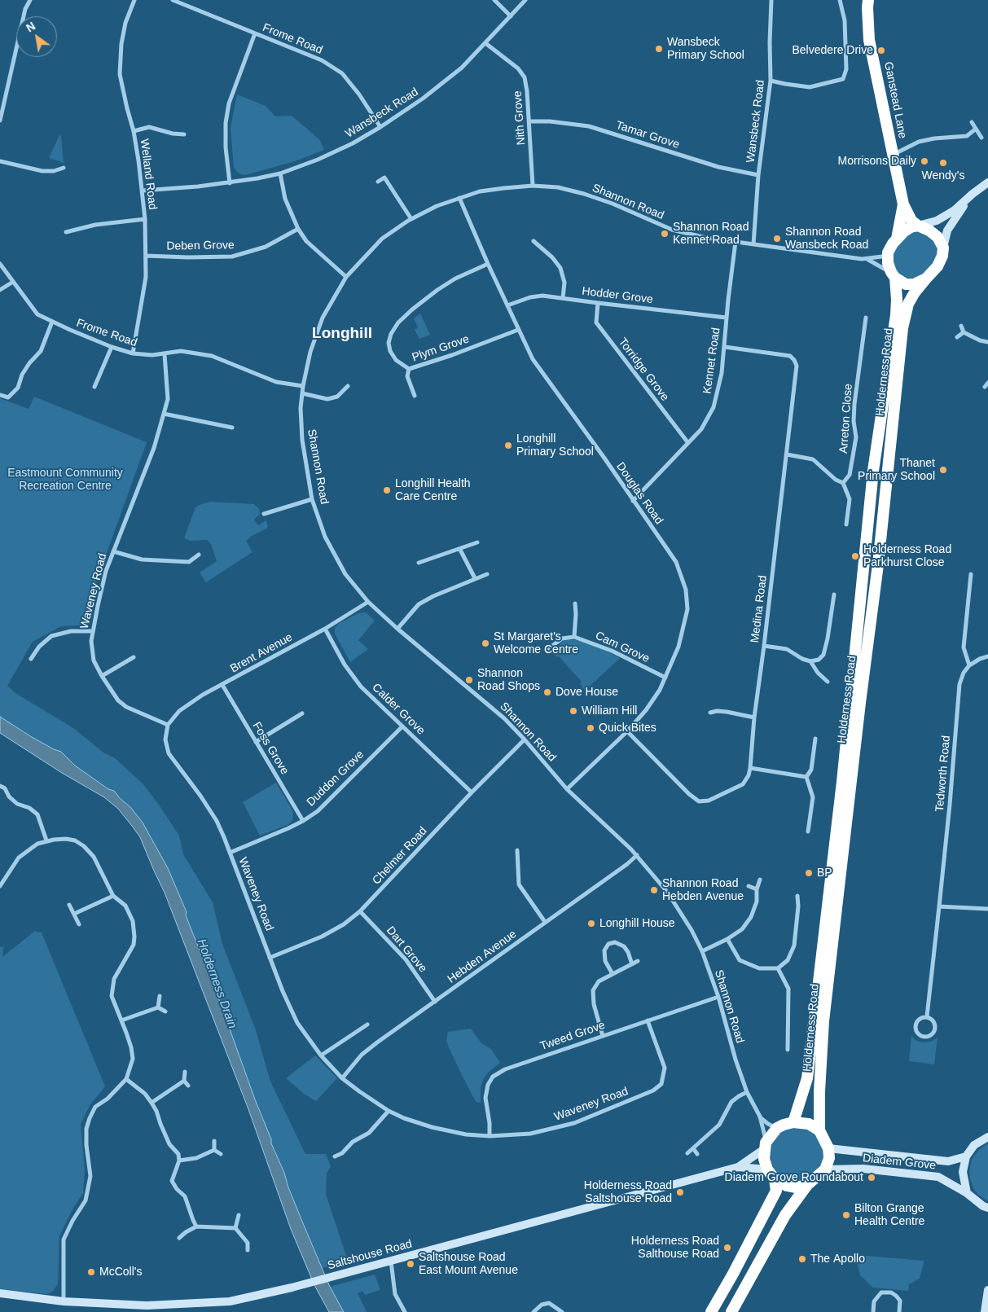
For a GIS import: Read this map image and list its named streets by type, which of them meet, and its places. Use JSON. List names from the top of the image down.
{
  "streets": {
    "highway": ["Ganstead Lane", "Holderness Road"],
    "main road": ["Diadem Grove", "Saltshouse Road"],
    "street": [
      "Frome Road",
      "Wansbeck Road",
      "Nith Grove",
      "Tamar Grove",
      "Welland Road",
      "Shannon Road",
      "Deben Grove",
      "Hodder Grove",
      "Plym Grove",
      "Kennet Road",
      "Torridge Grove",
      "Arreton Close",
      "Douglas Road",
      "Waveney Road",
      "Medina Road",
      "Cam Grove",
      "Brent Avenue",
      "Calder Grove",
      "Foss Grove",
      "Tedworth Road",
      "Duddon Grove",
      "Chelmer Road",
      "Dart Grove",
      "Hebden Avenue",
      "Tweed Grove"
    ]
  },
  "crossings": [
    ["Frome Road", "Wansbeck Road"],
    ["Frome Road", "Welland Road"],
    ["Frome Road", "Shannon Road"],
    ["Frome Road", "Waveney Road"],
    ["Ganstead Lane", "Shannon Road"],
    ["Ganstead Lane", "Holderness Road"],
    ["Wansbeck Road", "Nith Grove"],
    ["Wansbeck Road", "Tamar Grove"],
    ["Wansbeck Road", "Welland Road"],
    ["Wansbeck Road", "Shannon Road"],
    ["Nith Grove", "Tamar Grove"],
    ["Nith Grove", "Shannon Road"],
    ["Welland Road", "Deben Grove"],
    ["Shannon Road", "Kennet Road"],
    ["Shannon Road", "Holderness Road"],
    ["Shannon Road", "Douglas Road"],
    ["Shannon Road", "Brent Avenue"],
    ["Shannon Road", "Chelmer Road"],
    ["Shannon Road", "Hebden Avenue"],
    ["Shannon Road", "Tweed Grove"],
    ["Shannon Road", "Diadem Grove"],
    ["Shannon Road", "Saltshouse Road"],
    ["Hodder Grove", "Kennet Road"],
    ["Hodder Grove", "Torridge Grove"],
    ["Hodder Grove", "Douglas Road"],
    ["Plym Grove", "Douglas Road"],
    ["Kennet Road", "Torridge Grove"],
    ["Kennet Road", "Douglas Road"],
    ["Kennet Road", "Medina Road"],
    ["Holderness Road", "Diadem Grove"],
    ["Holderness Road", "Saltshouse Road"],
    ["Douglas Road", "Medina Road"],
    ["Douglas Road", "Cam Grove"],
    ["Waveney Road", "Brent Avenue"],
    ["Waveney Road", "Duddon Grove"],
    ["Waveney Road", "Chelmer Road"],
    ["Waveney Road", "Hebden Avenue"],
    ["Waveney Road", "Tweed Grove"],
    ["Brent Avenue", "Calder Grove"],
    ["Brent Avenue", "Foss Grove"],
    ["Calder Grove", "Duddon Grove"],
    ["Calder Grove", "Chelmer Road"],
    ["Foss Grove", "Duddon Grove"],
    ["Chelmer Road", "Dart Grove"],
    ["Dart Grove", "Hebden Avenue"],
    ["Diadem Grove", "Saltshouse Road"]
  ],
  "districts": ["Longhill"],
  "water": ["Holderness Drain"],
  "parks": ["Eastmount Community Recreation Centre"],
  "places": [
    "Wansbeck Primary School",
    "Belvedere Drive",
    "Morrisons Daily",
    "Wendy's",
    "Shannon Road Kennet Road",
    "Shannon Road Wansbeck Road",
    "Longhill Primary School",
    "Thanet Primary School",
    "Longhill Health Care Centre",
    "Holderness Road Parkhurst Close",
    "St Margaret's Welcome Centre",
    "Shannon Road Shops",
    "Dove House",
    "William Hill",
    "Quick Bites",
    "BP",
    "Shannon Road Hebden Avenue",
    "Longhill House",
    "Diadem Grove Roundabout",
    "Holderness Road Saltshouse Road",
    "Bilton Grange Health Centre",
    "Holderness Road Salthouse Road",
    "The Apollo",
    "Saltshouse Road East Mount Avenue",
    "McColl's"
  ],
  "north": "top left"
}
